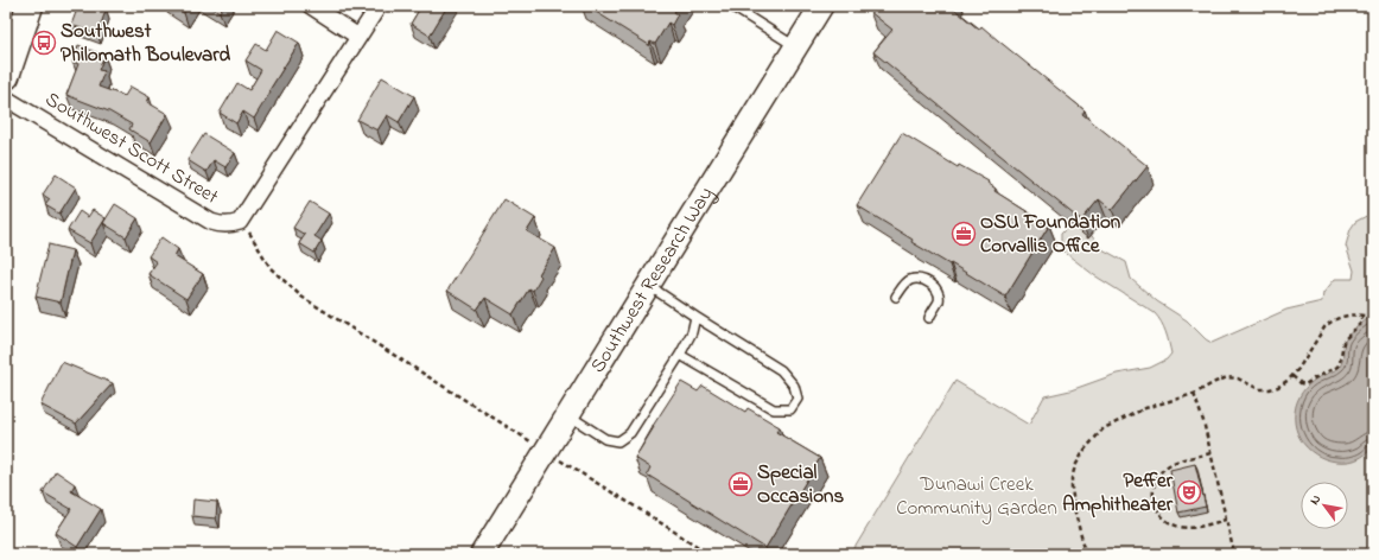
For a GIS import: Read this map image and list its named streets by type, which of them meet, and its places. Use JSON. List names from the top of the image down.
{
  "streets": {
    "street": ["Southwest Scott Street", "Southwest Research Way"]
  },
  "parks": ["Dunawi Creek Community Garden"],
  "places": {
    "bus stop": ["Southwest Philomath Boulevard"],
    "office": ["OSU Foundation Corvallis Office", "Special Occasions"],
    "theatre": ["Peffer Amphitheater"]
  },
  "north": "top left"
}
